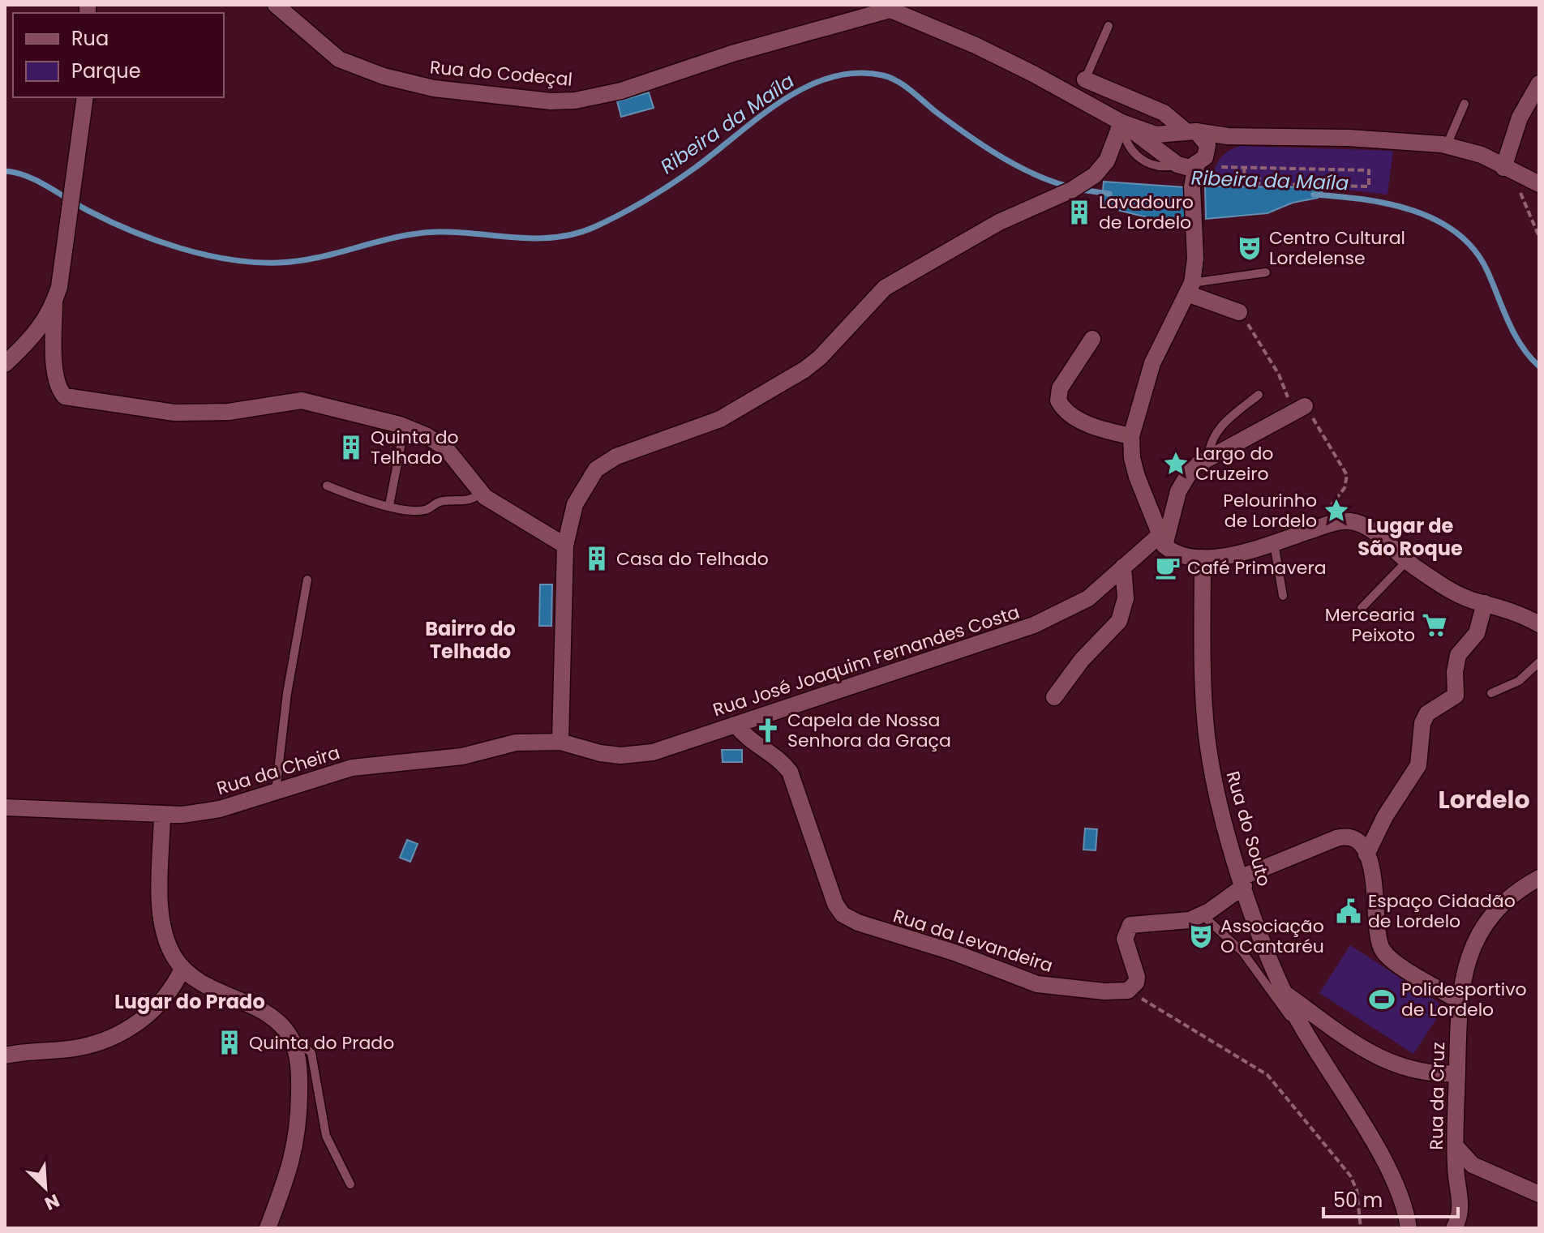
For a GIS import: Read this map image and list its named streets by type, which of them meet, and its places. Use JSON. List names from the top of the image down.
{
  "streets": {
    "street": [
      "Rua do Codeçal",
      "Rua José Joaquim Fernandes Costa",
      "Rua da Cheira",
      "Rua do Souto",
      "Rua da Levandeira",
      "Rua da Cruz"
    ]
  },
  "crossings": [
    ["Rua José Joaquim Fernandes Costa", "Rua da Cheira"],
    ["Rua José Joaquim Fernandes Costa", "Rua da Levandeira"]
  ],
  "districts": [
    "Lugar de São Roque",
    "Bairro do Telhado",
    "Lordelo",
    "Lugar do Prado"
  ],
  "water": ["Ribeira da Maíla"],
  "places": {
    "building": [
      "Lavadouro de Lordelo",
      "Quinta do Telhado",
      "Casa do Telhado",
      "Quinta do Prado"
    ],
    "theatre": ["Centro Cultural Lordelense", "Associação O Cantaréu"],
    "place": ["Largo do Cruzeiro", "Pelourinho de Lordelo"],
    "cafe": ["Café Primavera"],
    "supermarket": ["Mercearia Peixoto"],
    "church": ["Capela de Nossa Senhora da Graça"],
    "public building": ["Espaço Cidadão de Lordelo"],
    "sports": ["Polidesportivo de Lordelo"]
  },
  "legend": ["Rua", "Parque"],
  "scale_bar": "50 m",
  "north": "bottom right"
}
